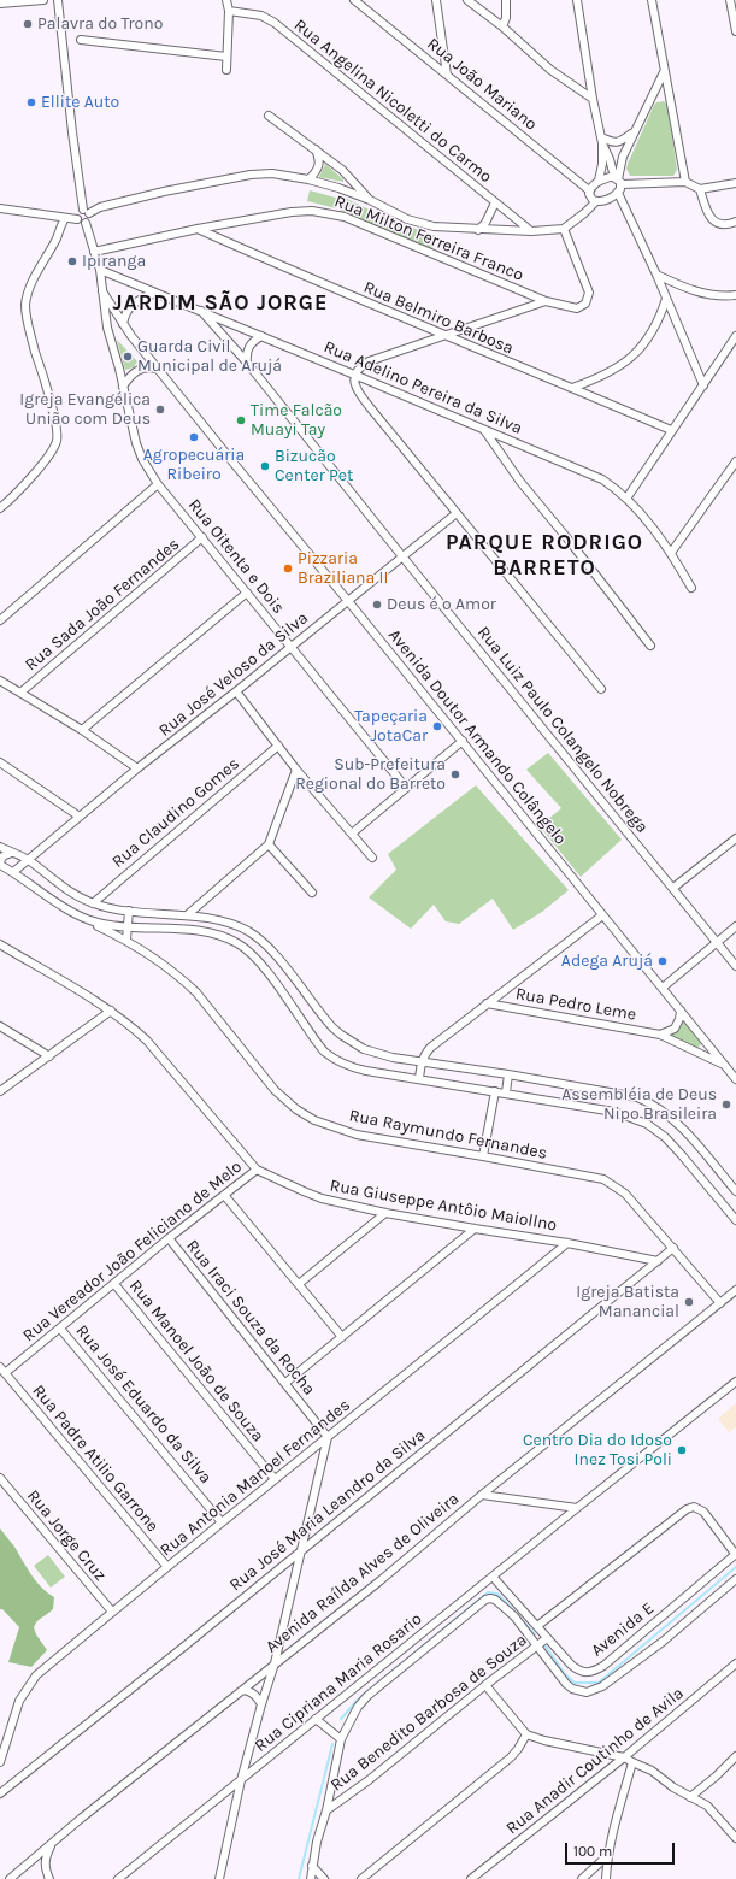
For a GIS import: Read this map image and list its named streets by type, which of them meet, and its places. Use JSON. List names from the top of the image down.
{
  "streets": {
    "street": [
      "Rua João Mariano",
      "Rua Angelina Nicoletti do Carmo",
      "Rua Milton Ferreira Franco",
      "Rua Belmiro Barbosa",
      "Rua Adelino Pereira da Silva",
      "Rua Oitenta e Dois",
      "Rua Sada João Fernandes",
      "Rua José Veloso da Silva",
      "Rua Luiz Paulo Colangelo Nobrega",
      "Avenida Doutor Armando Colângelo",
      "Rua Claudino Gomes",
      "Rua Pedro Leme",
      "Rua Raymundo Fernandes",
      "Rua Giuseppe Antôio Maiollno",
      "Rua Vereador João Feliciano de Melo",
      "Rua Iraci Souza da Rocha",
      "Rua Manoel João de Souza",
      "Rua José Eduardo da Silva",
      "Rua Padre Atilio Garrone",
      "Rua Antonia Manoel Fernandes",
      "Rua José Maria Leandro da Silva",
      "Rua Jorge Cruz",
      "Avenida Raílda Alves de Oliveira",
      "Avenida E",
      "Rua Cipriana Maria Rosario",
      "Rua Benedito Barbosa de Souza",
      "Rua Anadir Coutinho de Avila"
    ]
  },
  "crossings": [
    ["Rua Milton Ferreira Franco", "Rua Belmiro Barbosa"],
    ["Rua Milton Ferreira Franco", "Rua Oitenta e Dois"],
    ["Rua Adelino Pereira da Silva", "Rua Oitenta e Dois"],
    ["Rua Adelino Pereira da Silva", "Rua Luiz Paulo Colangelo Nobrega"],
    ["Rua Oitenta e Dois", "Rua Sada João Fernandes"],
    ["Rua Oitenta e Dois", "Rua José Veloso da Silva"],
    ["Rua Oitenta e Dois", "Avenida Doutor Armando Colângelo"],
    ["Rua José Veloso da Silva", "Rua Luiz Paulo Colangelo Nobrega"],
    ["Rua José Veloso da Silva", "Avenida Doutor Armando Colângelo"],
    ["Avenida Doutor Armando Colângelo", "Rua Pedro Leme"],
    ["Rua Raymundo Fernandes", "Rua José Maria Leandro da Silva"],
    ["Rua Raymundo Fernandes", "Avenida Raílda Alves de Oliveira"],
    ["Rua Giuseppe Antôio Maiollno", "Rua Vereador João Feliciano de Melo"],
    ["Rua Giuseppe Antôio Maiollno", "Rua Antonia Manoel Fernandes"],
    ["Rua Giuseppe Antôio Maiollno", "Rua José Maria Leandro da Silva"],
    ["Rua Vereador João Feliciano de Melo", "Rua Iraci Souza da Rocha"],
    ["Rua Vereador João Feliciano de Melo", "Rua Manoel João de Souza"],
    ["Rua Vereador João Feliciano de Melo", "Rua José Eduardo da Silva"],
    ["Rua Vereador João Feliciano de Melo", "Rua Padre Atilio Garrone"],
    ["Rua Iraci Souza da Rocha", "Rua Antonia Manoel Fernandes"],
    ["Rua Manoel João de Souza", "Rua Antonia Manoel Fernandes"],
    ["Rua José Eduardo da Silva", "Rua Antonia Manoel Fernandes"],
    ["Rua Padre Atilio Garrone", "Rua Antonia Manoel Fernandes"],
    ["Rua Antonia Manoel Fernandes", "Rua Jorge Cruz"],
    ["Avenida E", "Rua Cipriana Maria Rosario"],
    ["Avenida E", "Rua Benedito Barbosa de Souza"]
  ],
  "districts": ["JARDIM SÃO JORGE", "PARQUE RODRIGO BARRETO"],
  "places": [
    "Palavra do Trono",
    "Ellite Auto",
    "Ipiranga",
    "Guarda Civil Municipal de Arujá",
    "Igreja Evangélica União com Deus",
    "Time Falcão Muayi Tay",
    "Agropecuária Ribeiro",
    "Bizucão Center Pet",
    "Pizzaria Braziliana II",
    "Deus é o Amor",
    "Tapeçaria JotaCar",
    "Sub-Prefeitura Regional do Barreto",
    "Adega Arujá",
    "Assembléia de Deus Nipo Brasileira",
    "Igreja Batista Manancial",
    "Centro Dia do Idoso Inez Tosi Poli"
  ],
  "scale_bar": "100 m"
}
